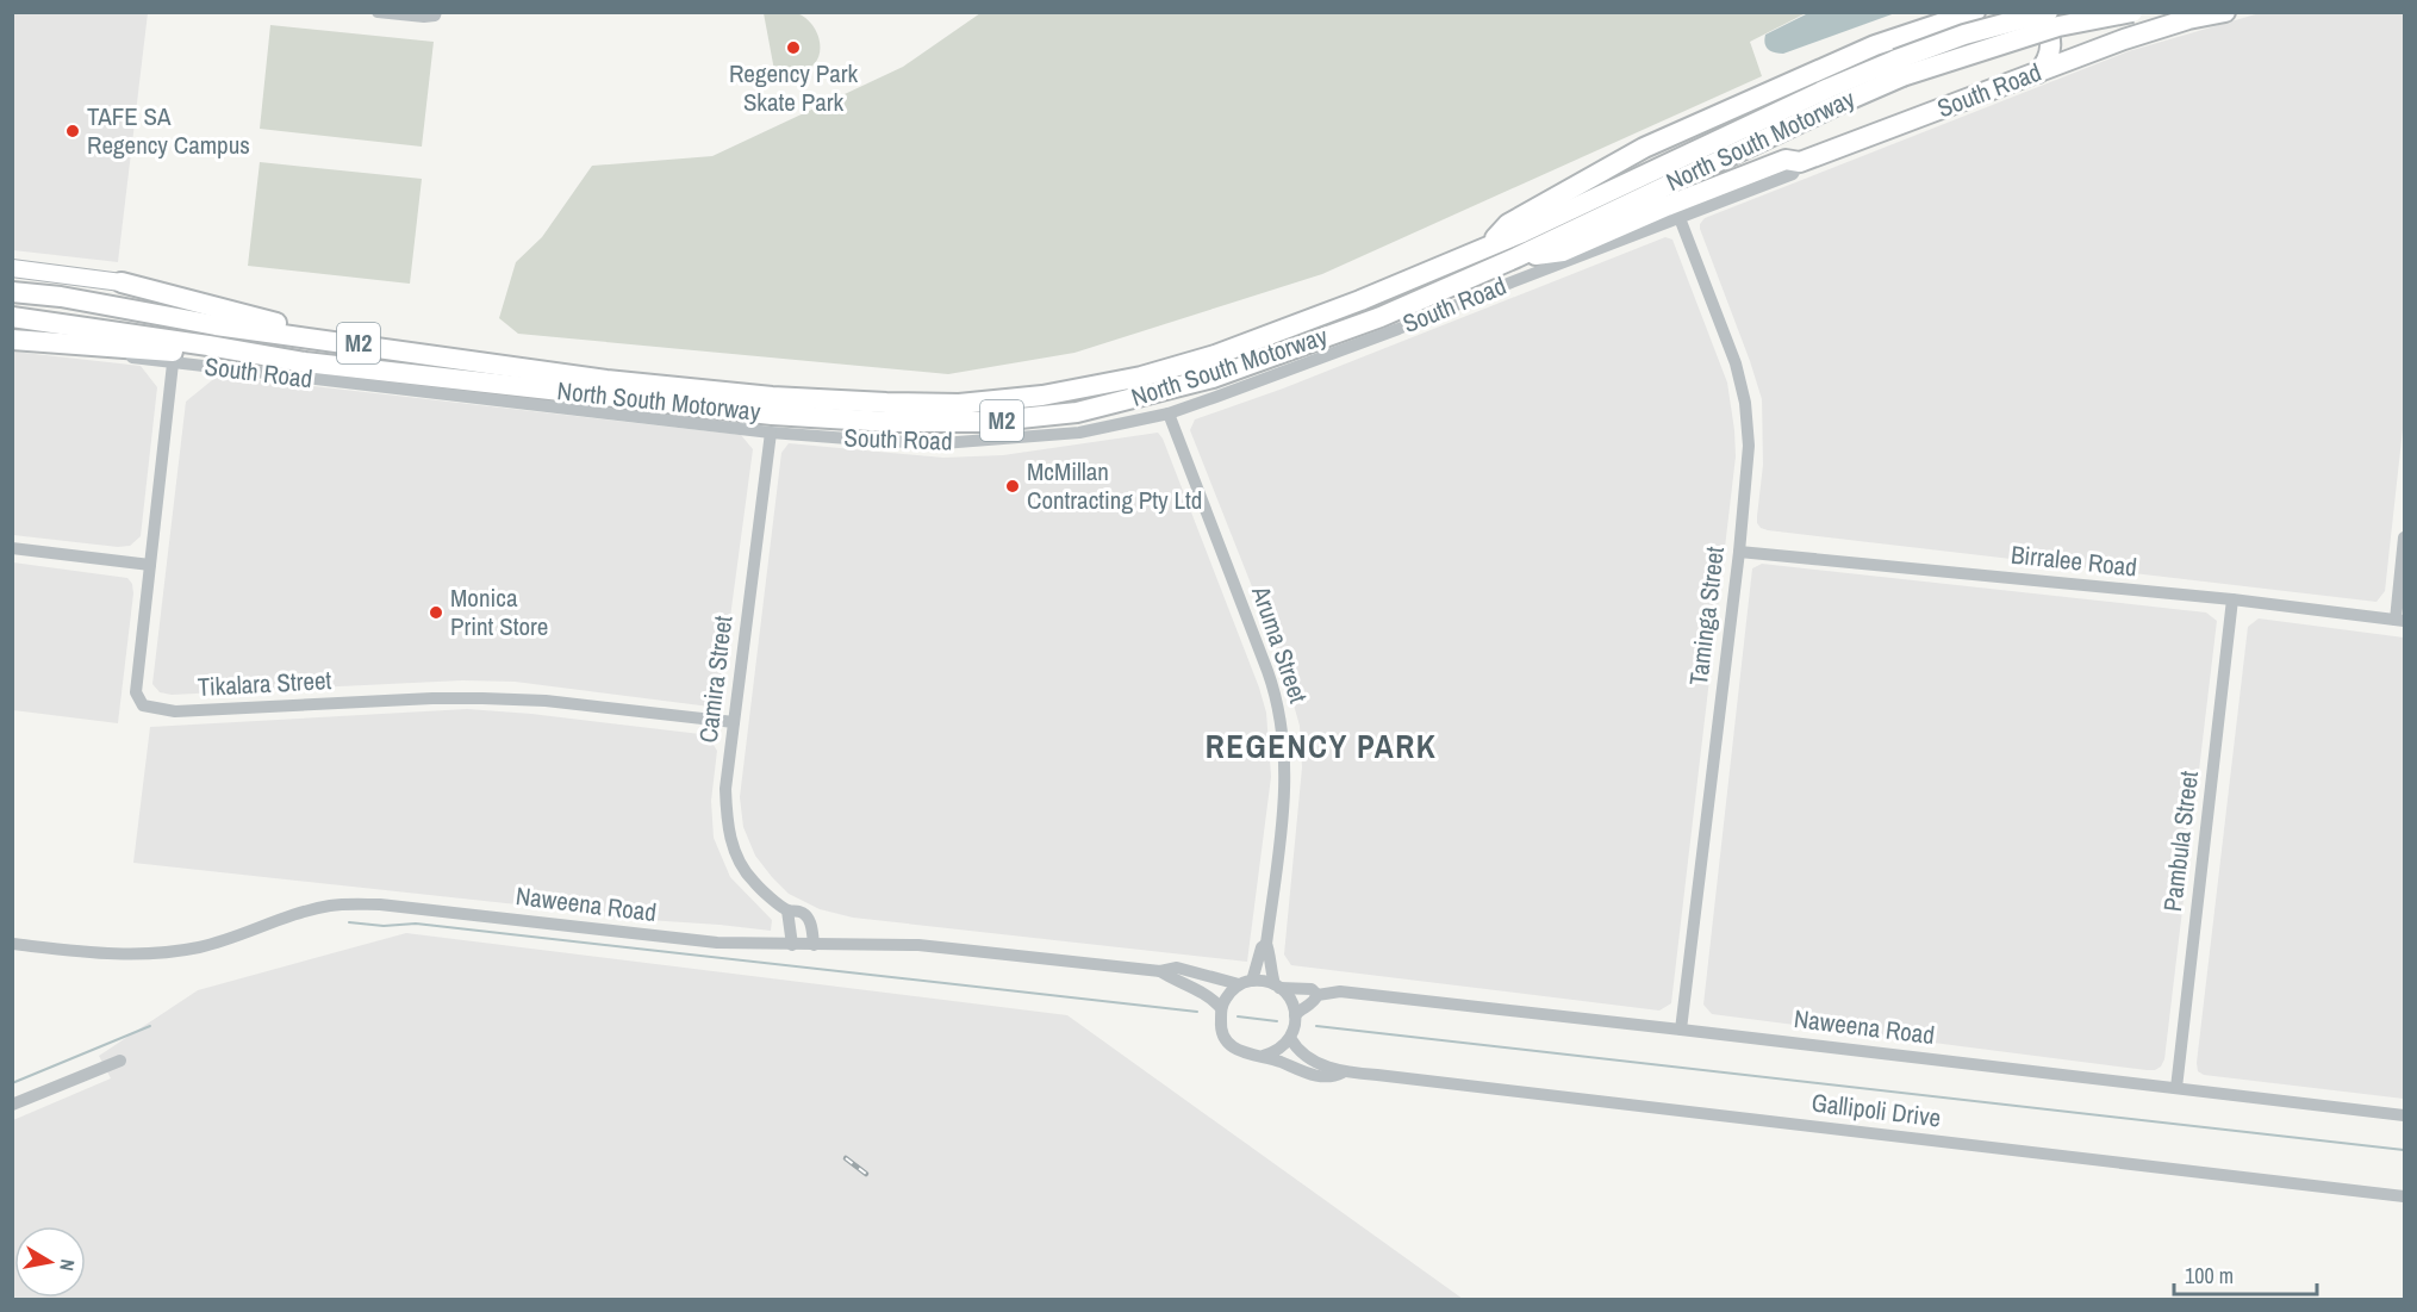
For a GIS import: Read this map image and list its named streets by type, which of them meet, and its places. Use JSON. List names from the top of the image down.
{
  "streets": {
    "highway": ["South Road", "North South Motorway", "M2"],
    "street": [
      "Birralee Road",
      "Taminga Street",
      "Aruma Street",
      "Camira Street",
      "Tikalara Street",
      "Pambula Street",
      "Naweena Road",
      "Gallipoli Drive"
    ]
  },
  "crossings": [
    ["South Road", "Taminga Street"],
    ["South Road", "Aruma Street"],
    ["South Road", "Camira Street"],
    ["South Road", "Tikalara Street"],
    ["North South Motorway", "M2"],
    ["Birralee Road", "Taminga Street"],
    ["Birralee Road", "Pambula Street"],
    ["Taminga Street", "Naweena Road"],
    ["Aruma Street", "Naweena Road"],
    ["Aruma Street", "Gallipoli Drive"],
    ["Camira Street", "Tikalara Street"],
    ["Camira Street", "Naweena Road"],
    ["Pambula Street", "Naweena Road"],
    ["Naweena Road", "Gallipoli Drive"]
  ],
  "districts": ["REGENCY PARK"],
  "places": [
    "Regency Park Skate Park",
    "TAFE SA Regency Campus",
    "McMillan Contracting Pty Ltd",
    "Monica Print Store"
  ],
  "scale_bar": "100 m",
  "north": "right"
}
